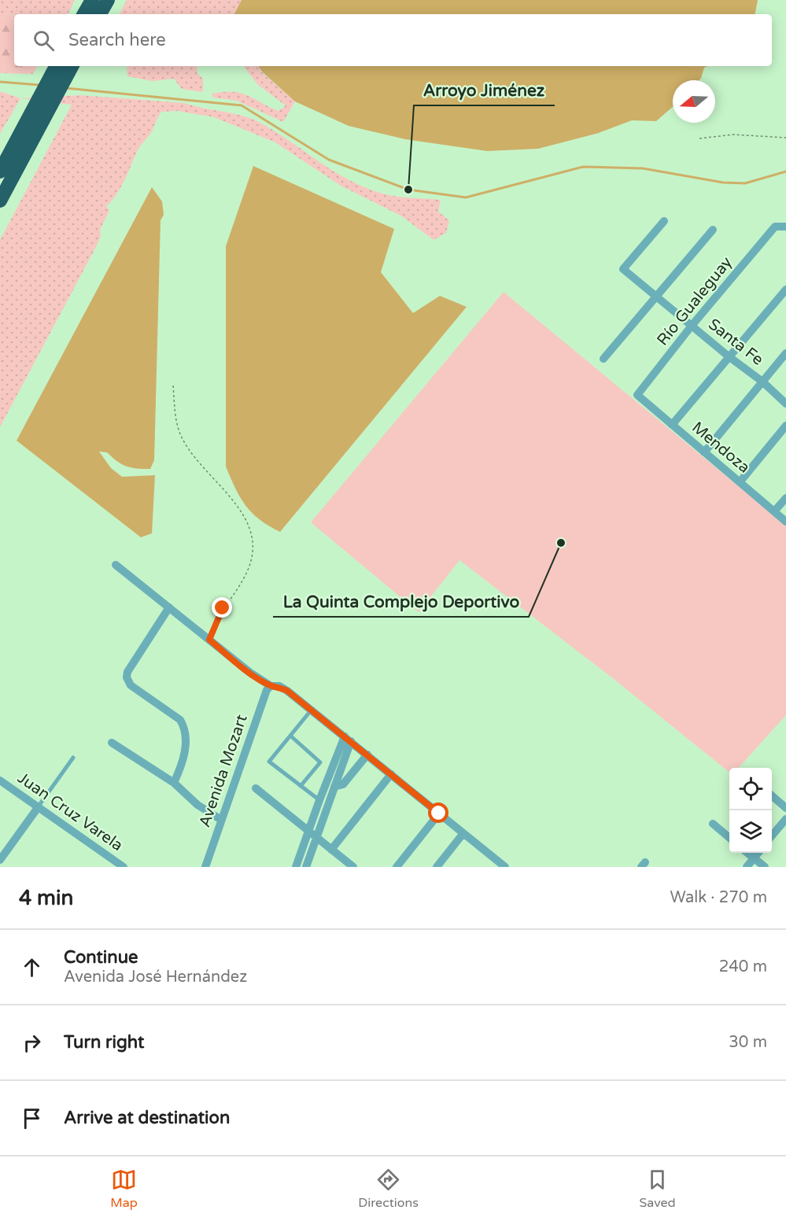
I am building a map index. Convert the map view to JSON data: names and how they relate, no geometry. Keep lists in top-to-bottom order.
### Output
{
  "streets": {
    "street": [
      "Río Gualeguay",
      "Santa Fe",
      "Mendoza",
      "Avenida Mozart",
      "Juan Cruz Varela"
    ]
  },
  "crossings": [
    ["Río Gualeguay", "Santa Fe"],
    ["Río Gualeguay", "Mendoza"]
  ],
  "places": ["Arroyo Jiménez", "La Quinta Complejo Deportivo"],
  "north": "left",
  "page": {
    "search": "Search here",
    "heading": ["4 min", "Walk · 270 m"],
    "list": [
      ["Continue", "Avenida José Hernández", "240 m"],
      ["Turn right", "30 m"],
      "Arrive at destination"
    ],
    "nav": ["Map", "Directions", "Saved"]
  }
}
